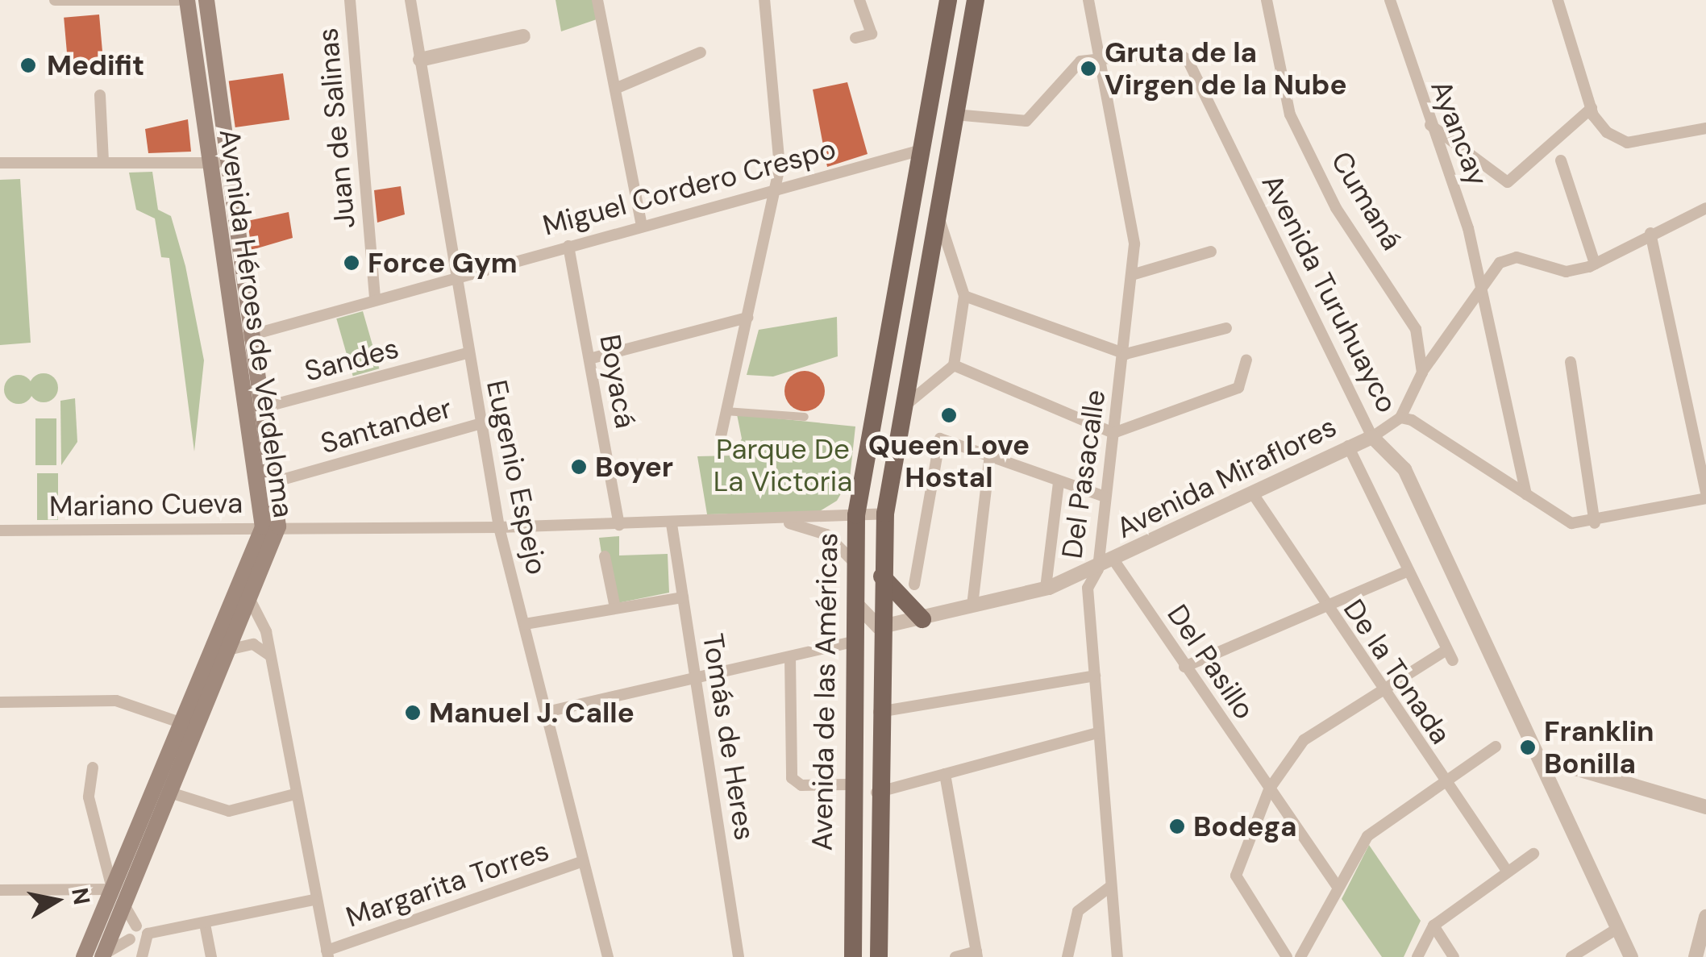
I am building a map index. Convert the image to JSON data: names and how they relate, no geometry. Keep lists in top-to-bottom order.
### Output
{
  "streets": {
    "main road": ["Avenida Héroes de Verdeloma", "Avenida de las Américas"],
    "street": [
      "Juan de Salinas",
      "Ayancay",
      "Miguel Cordero Crespo",
      "Cumaná",
      "Avenida Turuhuayco",
      "Sandes",
      "Boyacá",
      "Santander",
      "Del Pasacalle",
      "Eugenio Espejo",
      "Avenida Miraflores",
      "Mariano Cueva",
      "Del Pasillo",
      "De la Tonada",
      "Tomás de Heres",
      "Margarita Torres"
    ]
  },
  "crossings": [
    ["Juan de Salinas", "Miguel Cordero Crespo"],
    ["Miguel Cordero Crespo", "Avenida Héroes de Verdeloma"],
    ["Miguel Cordero Crespo", "Boyacá"],
    ["Miguel Cordero Crespo", "Eugenio Espejo"],
    ["Miguel Cordero Crespo", "Avenida de las Américas"],
    ["Avenida Turuhuayco", "Del Pasacalle"],
    ["Avenida Turuhuayco", "Avenida Miraflores"],
    ["Avenida Turuhuayco", "Avenida de las Américas"],
    ["Avenida Héroes de Verdeloma", "Sandes"],
    ["Avenida Héroes de Verdeloma", "Santander"],
    ["Avenida Héroes de Verdeloma", "Mariano Cueva"],
    ["Sandes", "Eugenio Espejo"],
    ["Boyacá", "Mariano Cueva"],
    ["Santander", "Eugenio Espejo"],
    ["Del Pasacalle", "Avenida Miraflores"],
    ["Eugenio Espejo", "Mariano Cueva"],
    ["Eugenio Espejo", "Margarita Torres"],
    ["Avenida Miraflores", "Del Pasillo"],
    ["Avenida Miraflores", "De la Tonada"],
    ["Avenida Miraflores", "Avenida de las Américas"],
    ["Mariano Cueva", "Avenida de las Américas"],
    ["Mariano Cueva", "Tomás de Heres"]
  ],
  "parks": ["Parque De La Victoria"],
  "places": [
    "Medifit",
    "Gruta de la Virgen de la Nube",
    "Force Gym",
    "Queen Love Hostal",
    "Boyer",
    "Manuel J. Calle",
    "Franklin Bonilla",
    "Bodega"
  ],
  "north": "right"
}
